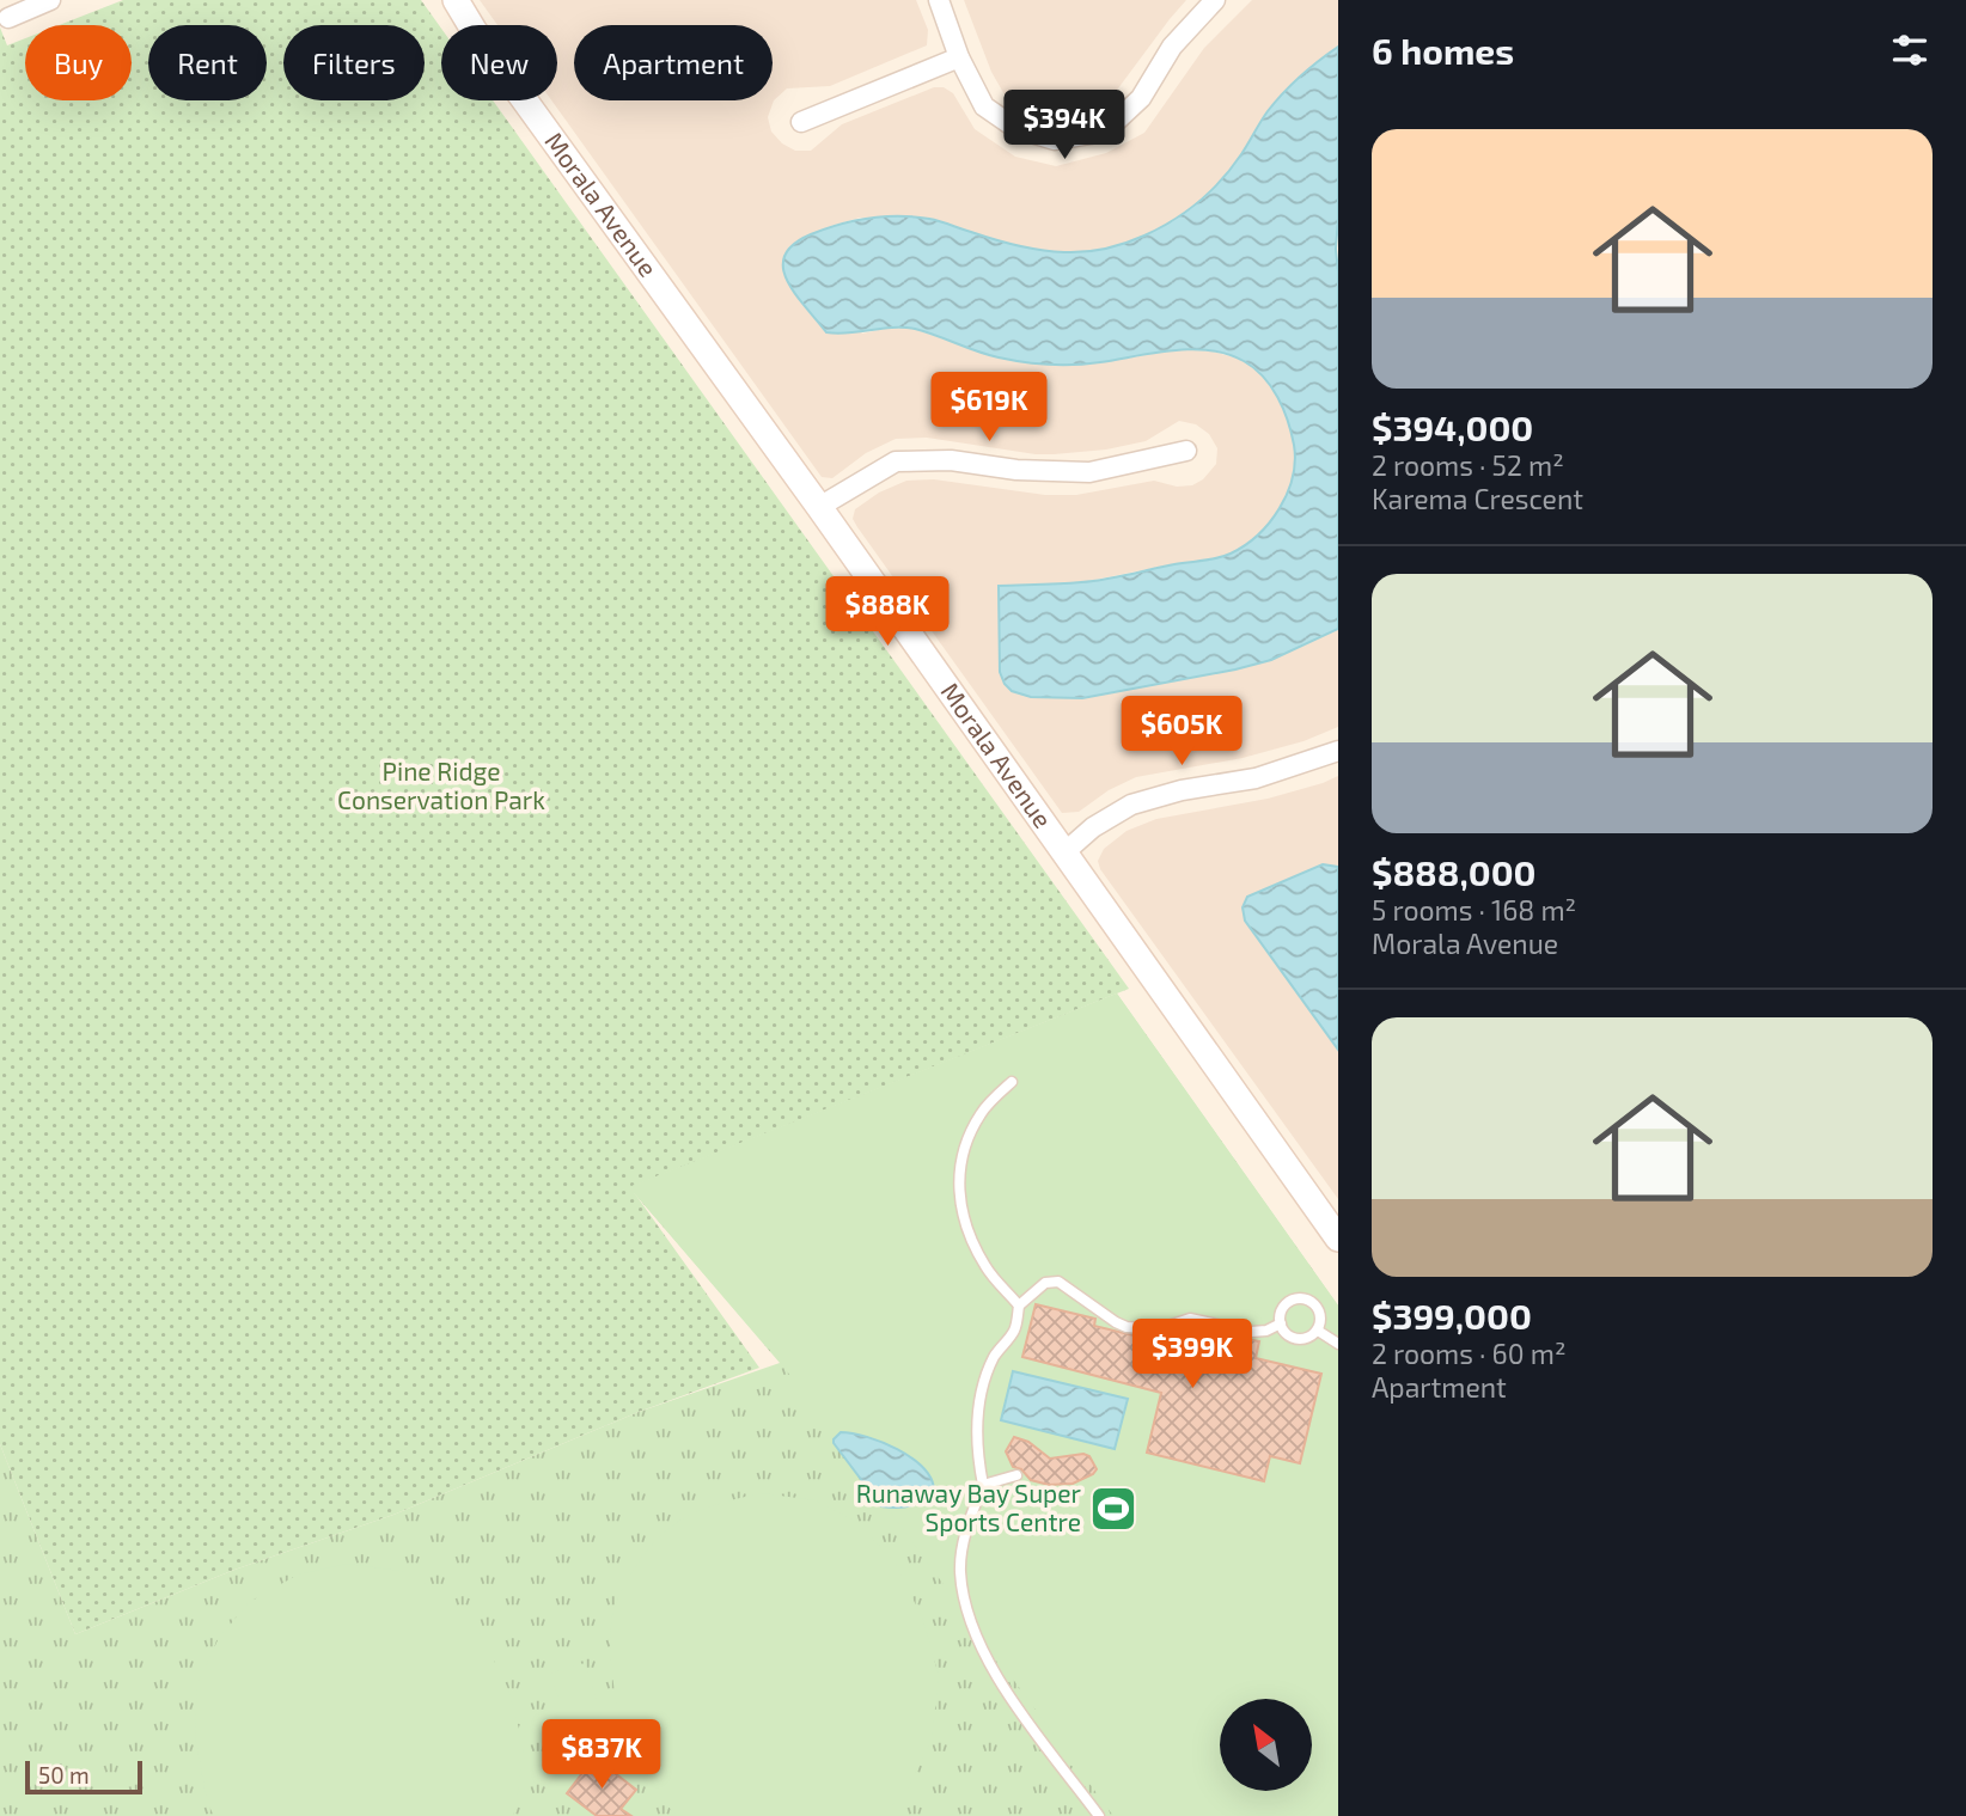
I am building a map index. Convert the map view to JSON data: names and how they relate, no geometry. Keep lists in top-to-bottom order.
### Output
{
  "streets": {
    "street": ["Morala Avenue"]
  },
  "parks": ["Pine Ridge Conservation Park"],
  "places": {
    "sports": ["Runaway Bay Super Sports Centre"]
  },
  "scale_bar": "50 m",
  "north": "top left",
  "page": {
    "heading": "6 homes",
    "chip": [
      "Buy",
      "Rent",
      "Filters",
      "New",
      "Apartment"
    ],
    "price": [
      "$394K",
      "$619K",
      "$888K",
      "$605K",
      "$399K",
      "$837K"
    ],
    "list": [
      {
        "name": "$394,000",
        "note": "2 rooms · 52 m² · Karema Crescent"
      },
      {
        "name": "$888,000",
        "note": "5 rooms · 168 m² · Morala Avenue"
      },
      {
        "name": "$399,000",
        "note": "2 rooms · 60 m² · Apartment"
      }
    ],
    "scale": "50 m"
  }
}
